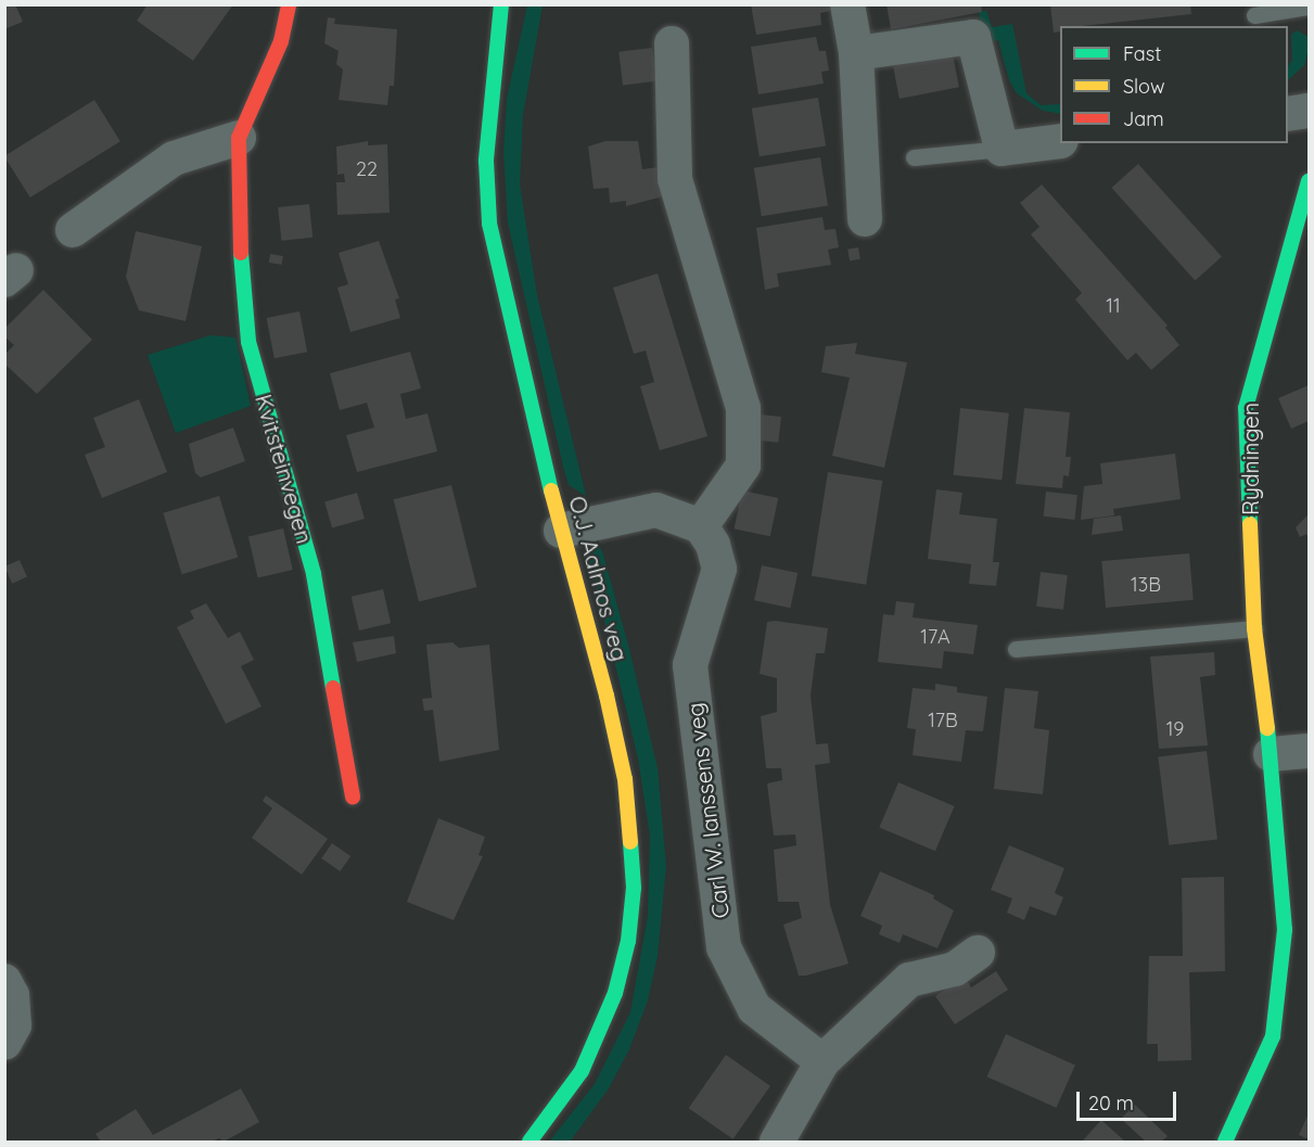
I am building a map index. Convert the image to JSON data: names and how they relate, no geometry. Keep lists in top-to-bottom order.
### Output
{
  "streets": {
    "street": [
      "Rydningen",
      "Kvitsteinvegen",
      "O.J. Aalmos veg",
      "Carl W. Ianssens veg"
    ]
  },
  "house_numbers": [
    "22",
    "11",
    "13B",
    "17A",
    "17B",
    "19"
  ],
  "legend": ["Fast", "Slow", "Jam"],
  "scale_bar": "20 m"
}
